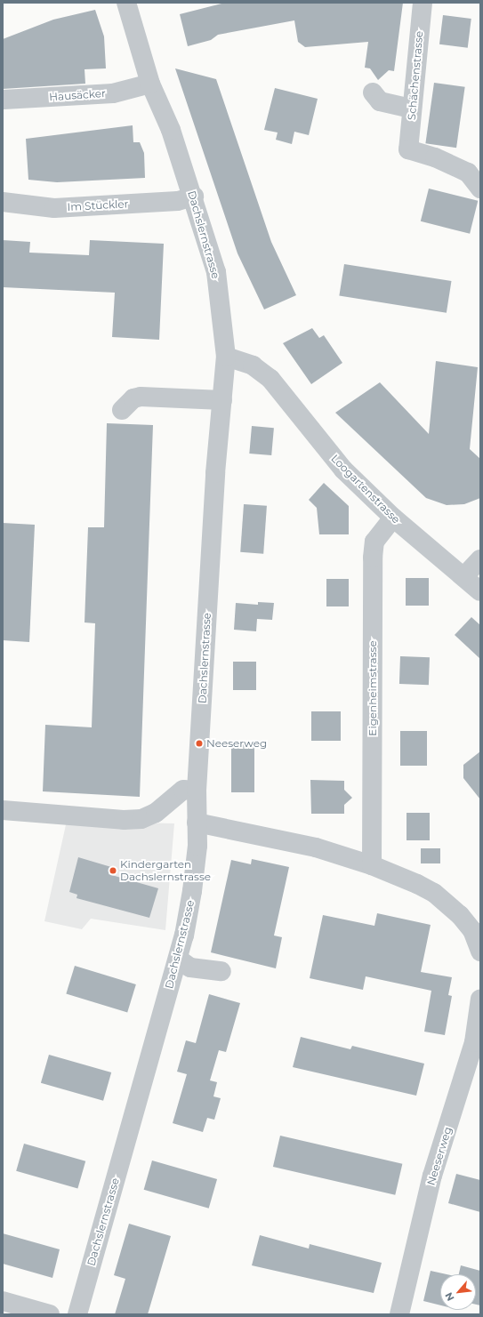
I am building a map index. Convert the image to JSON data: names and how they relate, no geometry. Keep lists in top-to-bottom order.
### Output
{
  "streets": {
    "street": [
      "Schächenstrasse",
      "Hausäcker",
      "Im Stückler",
      "Dachslernstrasse",
      "Loogartenstrasse",
      "Eigenheimstrasse",
      "Neeserweg"
    ]
  },
  "crossings": [
    ["Hausäcker", "Dachslernstrasse"],
    ["Im Stückler", "Dachslernstrasse"],
    ["Dachslernstrasse", "Loogartenstrasse"],
    ["Loogartenstrasse", "Eigenheimstrasse"]
  ],
  "places": ["Neeserweg", "Kindergarten Dachslernstrasse"],
  "north": "bottom left"
}
